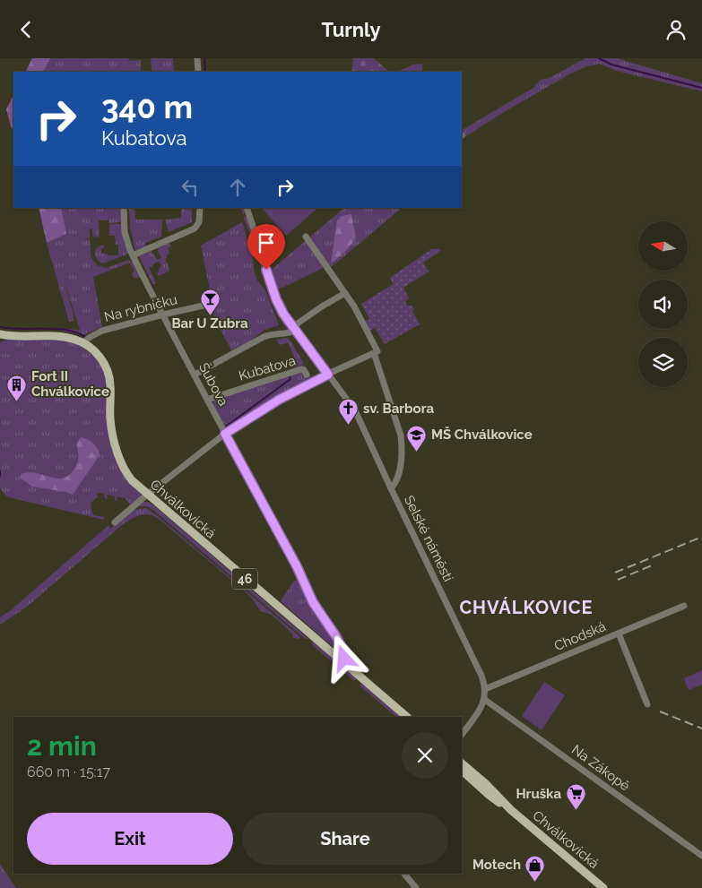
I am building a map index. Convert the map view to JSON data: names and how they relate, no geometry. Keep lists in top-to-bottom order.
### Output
{
  "streets": {
    "main road": ["Chválkovická", "46"],
    "street": [
      "Na rybníčku",
      "Kubatova",
      "Šubova",
      "Selské náměstí",
      "Chodská",
      "Na Zákopě"
    ]
  },
  "crossings": [
    ["Na rybníčku", "Šubova"],
    ["Na rybníčku", "Chválkovická"],
    ["Kubatova", "Šubova"],
    ["Kubatova", "Chválkovická"],
    ["Kubatova", "Selské náměstí"],
    ["Šubova", "Chválkovická"],
    ["Selské náměstí", "Chodská"],
    ["Selské náměstí", "Na Zákopě"]
  ],
  "districts": ["CHVÁLKOVICE"],
  "places": {
    "bar": ["Bar U Zubra"],
    "building": ["Fort II Chválkovice"],
    "church": ["sv. Barbora"],
    "school or university": ["MŠ Chválkovice"],
    "supermarket": ["Hruška"],
    "shop": ["Motech"]
  },
  "north": "left",
  "page": {
    "header": "Turnly",
    "turn": ["340 m", "Kubatova"],
    "heading": ["2 min", "660 m · 15:17"],
    "buttons": ["Exit", "Share"]
  }
}
